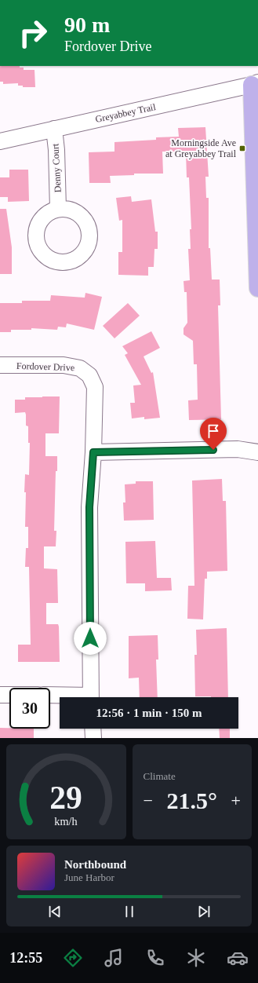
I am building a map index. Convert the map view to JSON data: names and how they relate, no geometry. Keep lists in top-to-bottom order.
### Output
{
  "streets": {
    "street": ["Greyabbey Trail", "Denny Court", "Fordover Drive"]
  },
  "crossings": [
    ["Greyabbey Trail", "Denny Court"]
  ],
  "places": {
    "transit": ["Morningside Ave at Greyabbey Trail"]
  },
  "page": {
    "turn": ["90 m", "Fordover Drive"],
    "limit": "30",
    "trip": "12:56 · 1 min · 150 m",
    "tile": "Climate",
    "heat": ["−", "21.5°", "+"],
    "song": ["Northbound", "June Harbor"],
    "tabs": "12:55",
    "gauge": ["29", "km/h"]
  }
}
